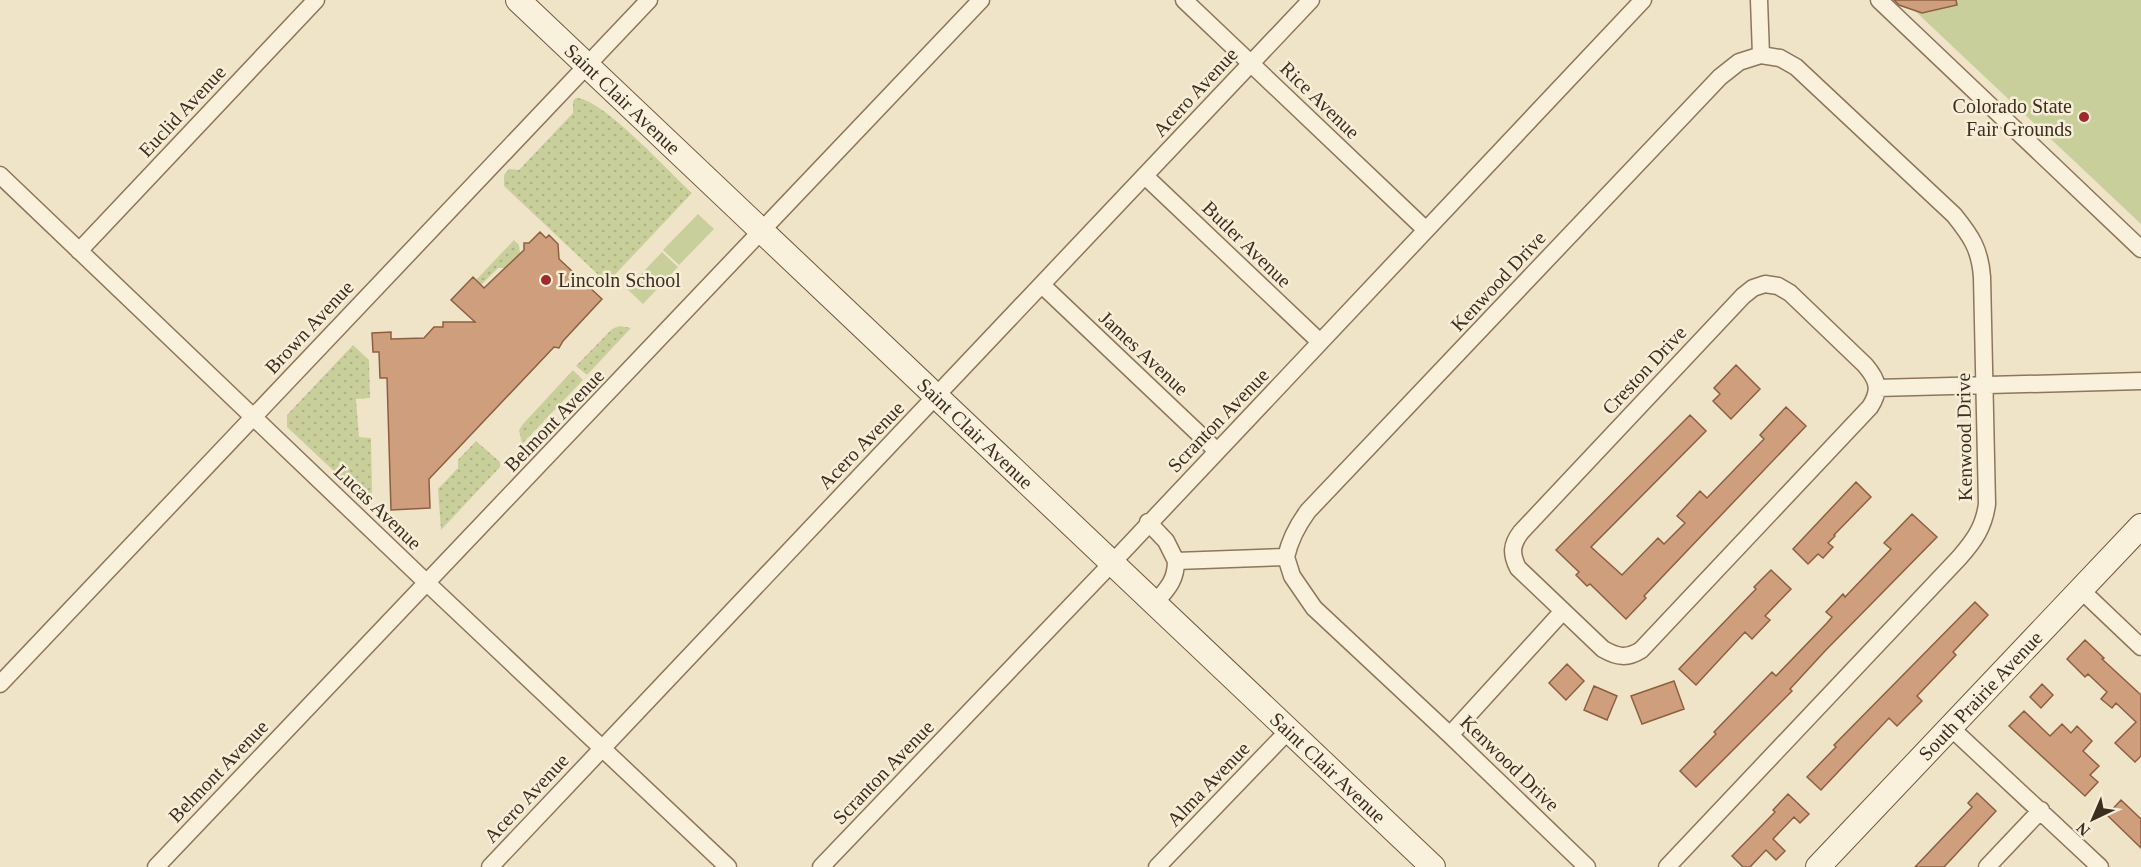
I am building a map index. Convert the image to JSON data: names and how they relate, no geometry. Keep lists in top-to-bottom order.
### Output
{
  "streets": {
    "street": [
      "Acero Avenue",
      "Saint Clair Avenue",
      "Rice Avenue",
      "Euclid Avenue",
      "Butler Avenue",
      "Kenwood Drive",
      "Brown Avenue",
      "James Avenue",
      "Creston Drive",
      "Belmont Avenue",
      "Scranton Avenue",
      "Lucas Avenue",
      "South Prairie Avenue",
      "Alma Avenue"
    ]
  },
  "crossings": [
    ["Acero Avenue", "Saint Clair Avenue"],
    ["Acero Avenue", "Rice Avenue"],
    ["Acero Avenue", "Butler Avenue"],
    ["Acero Avenue", "James Avenue"],
    ["Acero Avenue", "Lucas Avenue"],
    ["Saint Clair Avenue", "Brown Avenue"],
    ["Saint Clair Avenue", "Belmont Avenue"],
    ["Saint Clair Avenue", "Scranton Avenue"],
    ["Saint Clair Avenue", "Alma Avenue"],
    ["Rice Avenue", "Scranton Avenue"],
    ["Euclid Avenue", "Lucas Avenue"],
    ["Butler Avenue", "Scranton Avenue"],
    ["Brown Avenue", "Lucas Avenue"],
    ["James Avenue", "Scranton Avenue"],
    ["Belmont Avenue", "Lucas Avenue"]
  ],
  "places": ["Colorado State Fair Grounds", "Lincoln School"],
  "north": "bottom left"
}
